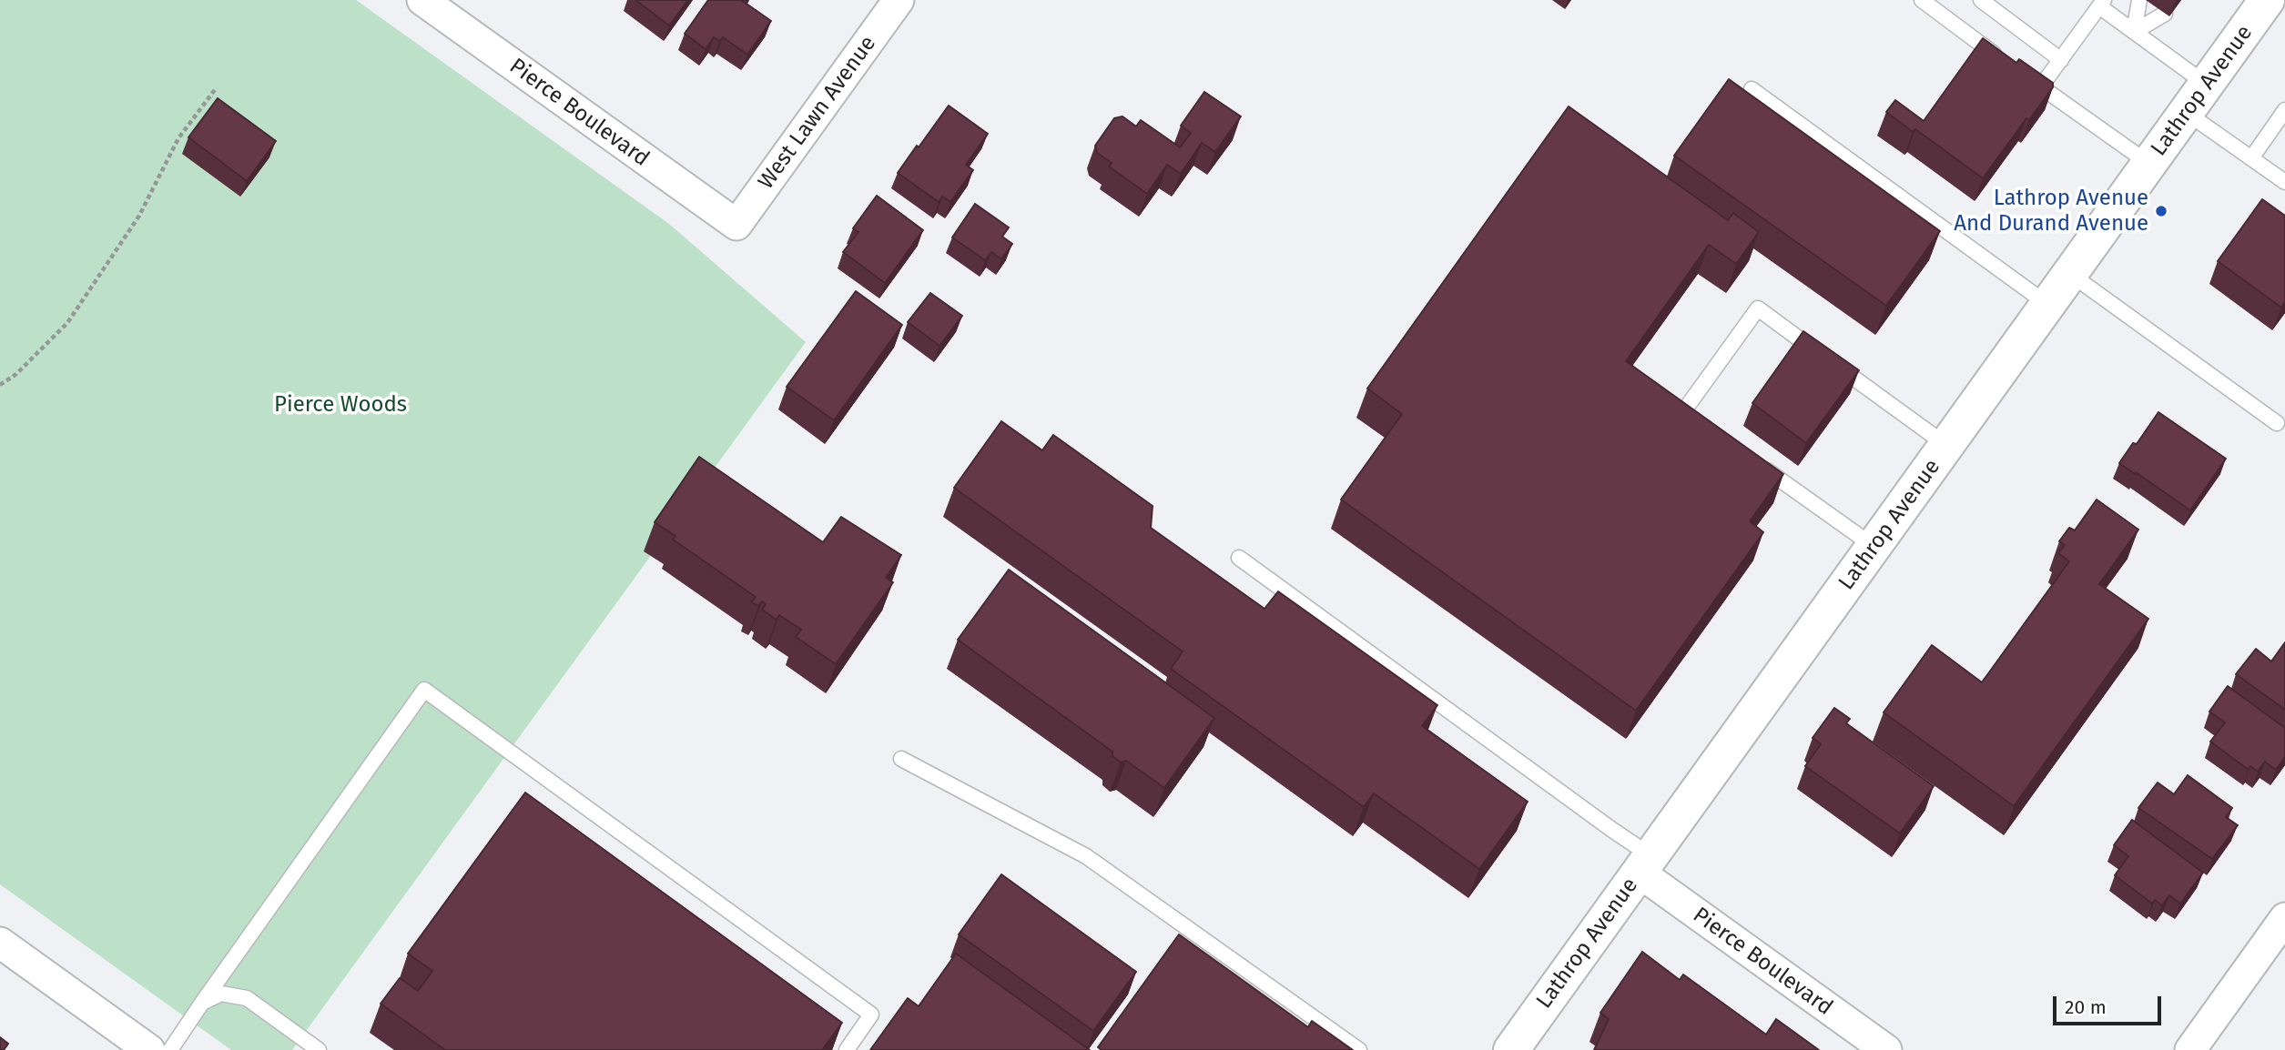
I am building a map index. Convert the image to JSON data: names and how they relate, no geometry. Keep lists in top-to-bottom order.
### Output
{
  "streets": {
    "street": ["Lathrop Avenue", "Pierce Boulevard", "West Lawn Avenue"]
  },
  "crossings": [
    ["Lathrop Avenue", "Pierce Boulevard"],
    ["Pierce Boulevard", "West Lawn Avenue"]
  ],
  "parks": ["Pierce Woods"],
  "places": ["Lathrop Avenue And Durand Avenue"],
  "scale_bar": "20 m"
}
